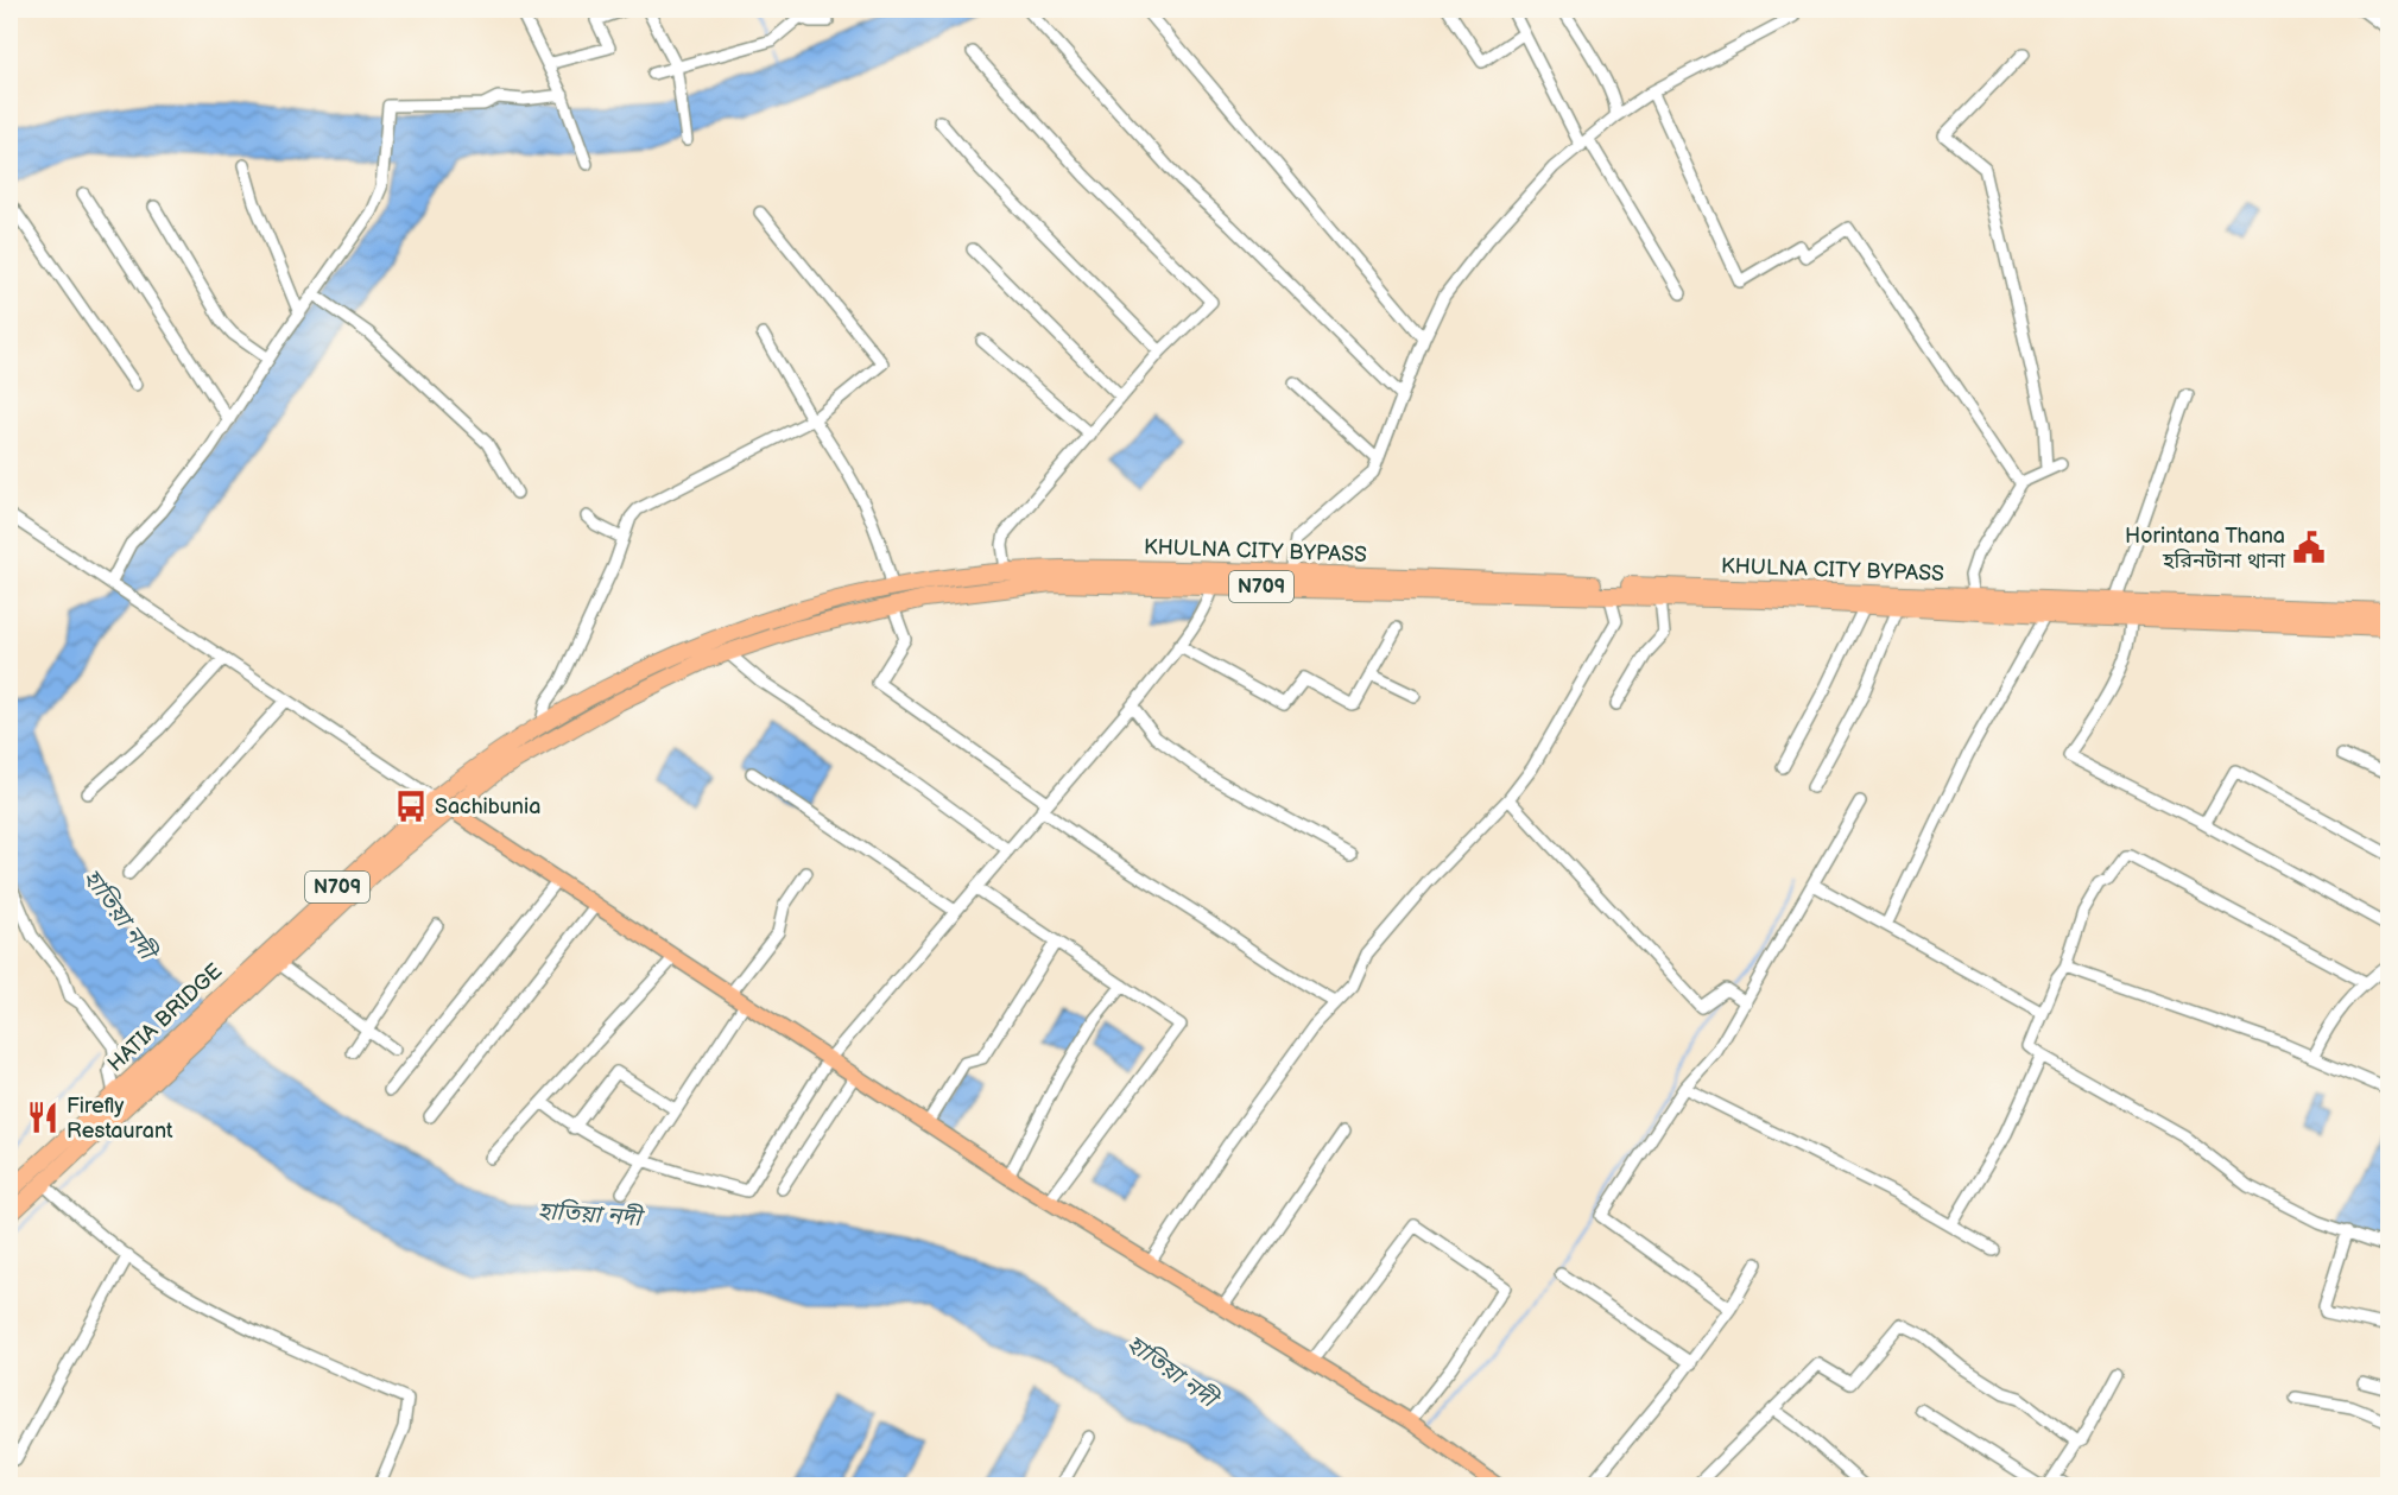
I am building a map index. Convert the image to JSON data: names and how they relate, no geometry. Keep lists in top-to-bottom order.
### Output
{
  "streets": {
    "highway": ["KHULNA CITY BYPASS", "N709", "HATIA BRIDGE"]
  },
  "crossings": [
    ["KHULNA CITY BYPASS", "HATIA BRIDGE"],
    ["N709", "HATIA BRIDGE"]
  ],
  "water": ["হাতিয়া নদী"],
  "places": {
    "public building": ["Horintana Thana হরিনটানা থানা"],
    "bus stop": ["Sachibunia"],
    "restaurant": ["Firefly Restaurant"]
  }
}
